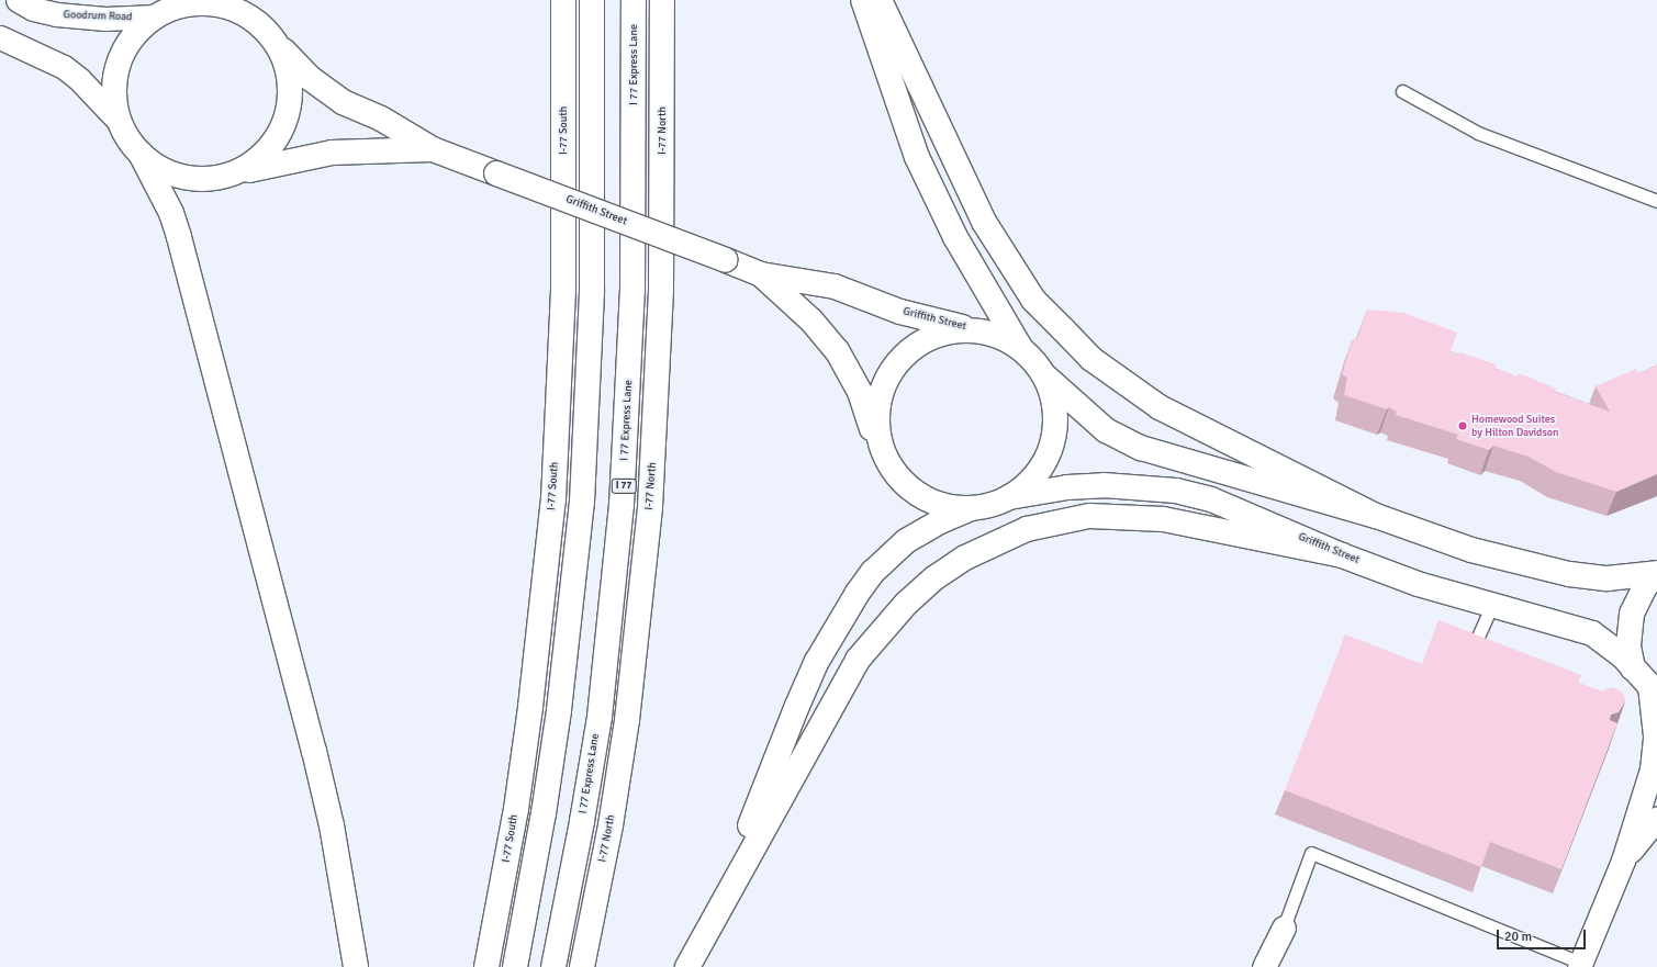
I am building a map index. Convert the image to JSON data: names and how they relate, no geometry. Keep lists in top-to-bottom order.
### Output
{
  "streets": {
    "main road": [
      "I 77 Express Lane",
      "I-77 South",
      "I-77 North",
      "Griffith Street",
      "I 77"
    ],
    "street": ["Goodrum Road"]
  },
  "places": ["Homewood Suites by Hilton Davidson"],
  "scale_bar": "20 m"
}
